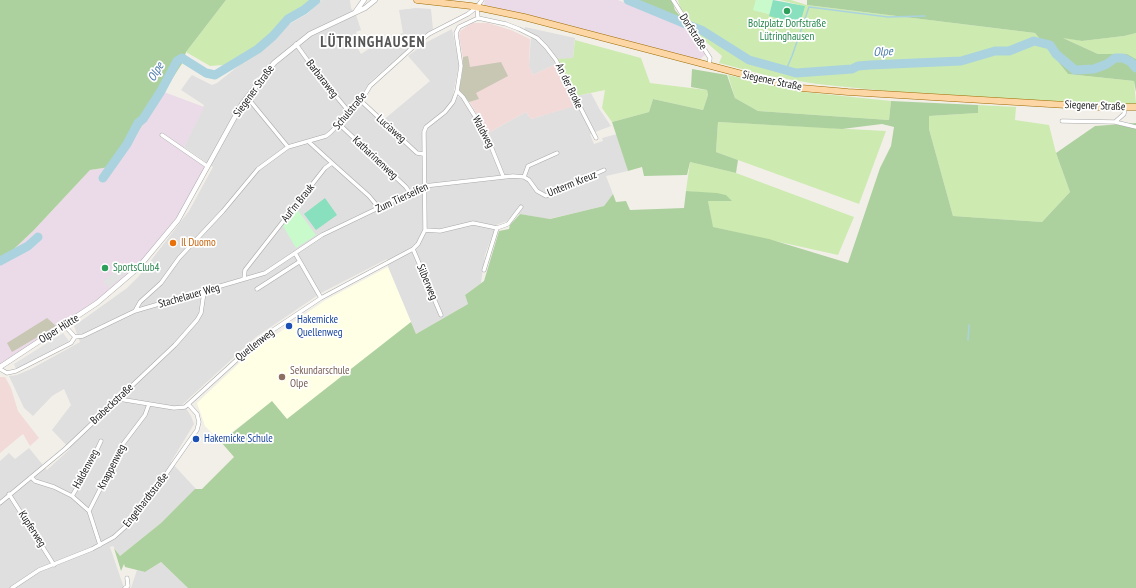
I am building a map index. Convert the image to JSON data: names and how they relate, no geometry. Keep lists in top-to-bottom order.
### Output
{
  "streets": {
    "main road": ["Siegener Straße"],
    "street": [
      "Dorfstraße",
      "Barbaraweg",
      "An der Broke",
      "Schulstraße",
      "Luciaweg",
      "Waldweg",
      "Katharinenweg",
      "Unterm Kreuz",
      "Zum Tierseifen",
      "Auf'm Brauk",
      "Silberweg",
      "Stachelauer Weg",
      "Olper Hütte",
      "Quellenweg",
      "Brabeckstraße",
      "Knappenweg",
      "Haldenweg",
      "Engelhardtstraße",
      "Kupferweg"
    ]
  },
  "crossings": [
    ["Dorfstraße", "Siegener Straße"],
    ["Barbaraweg", "Siegener Straße"],
    ["Barbaraweg", "Schulstraße"],
    ["Siegener Straße", "Schulstraße"],
    ["Siegener Straße", "Olper Hütte"],
    ["Schulstraße", "Luciaweg"],
    ["Schulstraße", "Katharinenweg"],
    ["Schulstraße", "Stachelauer Weg"],
    ["Waldweg", "Zum Tierseifen"],
    ["Katharinenweg", "Zum Tierseifen"],
    ["Unterm Kreuz", "Zum Tierseifen"],
    ["Zum Tierseifen", "Stachelauer Weg"],
    ["Auf'm Brauk", "Stachelauer Weg"],
    ["Silberweg", "Quellenweg"],
    ["Stachelauer Weg", "Brabeckstraße"],
    ["Quellenweg", "Engelhardtstraße"],
    ["Brabeckstraße", "Haldenweg"],
    ["Brabeckstraße", "Kupferweg"],
    ["Knappenweg", "Haldenweg"],
    ["Engelhardtstraße", "Kupferweg"]
  ],
  "districts": ["LÜTRINGHAUSEN"],
  "water": ["Olpe"],
  "places": [
    "Bolzplatz Dorfstraße Lütringhausen",
    "Il Duomo",
    "SportsClub4",
    "Hakemicke Quellenweg",
    "Sekundarschule Olpe",
    "Hakemicke Schule"
  ]
}
